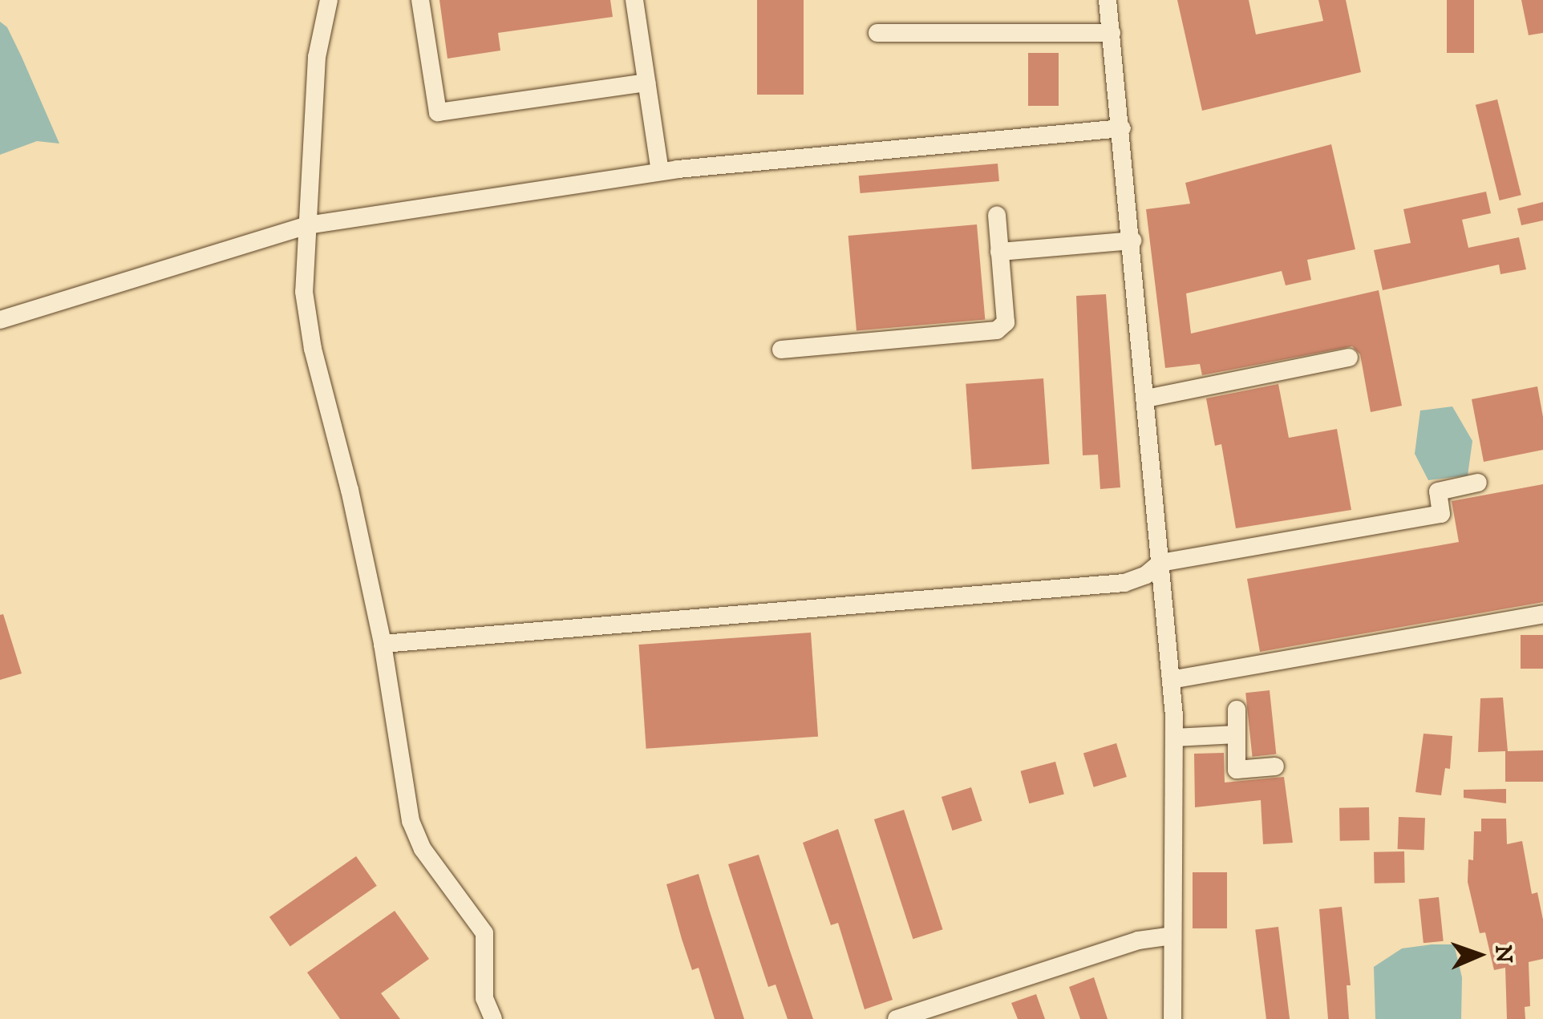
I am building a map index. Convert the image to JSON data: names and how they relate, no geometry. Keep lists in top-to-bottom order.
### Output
{
  "north": "right"
}
